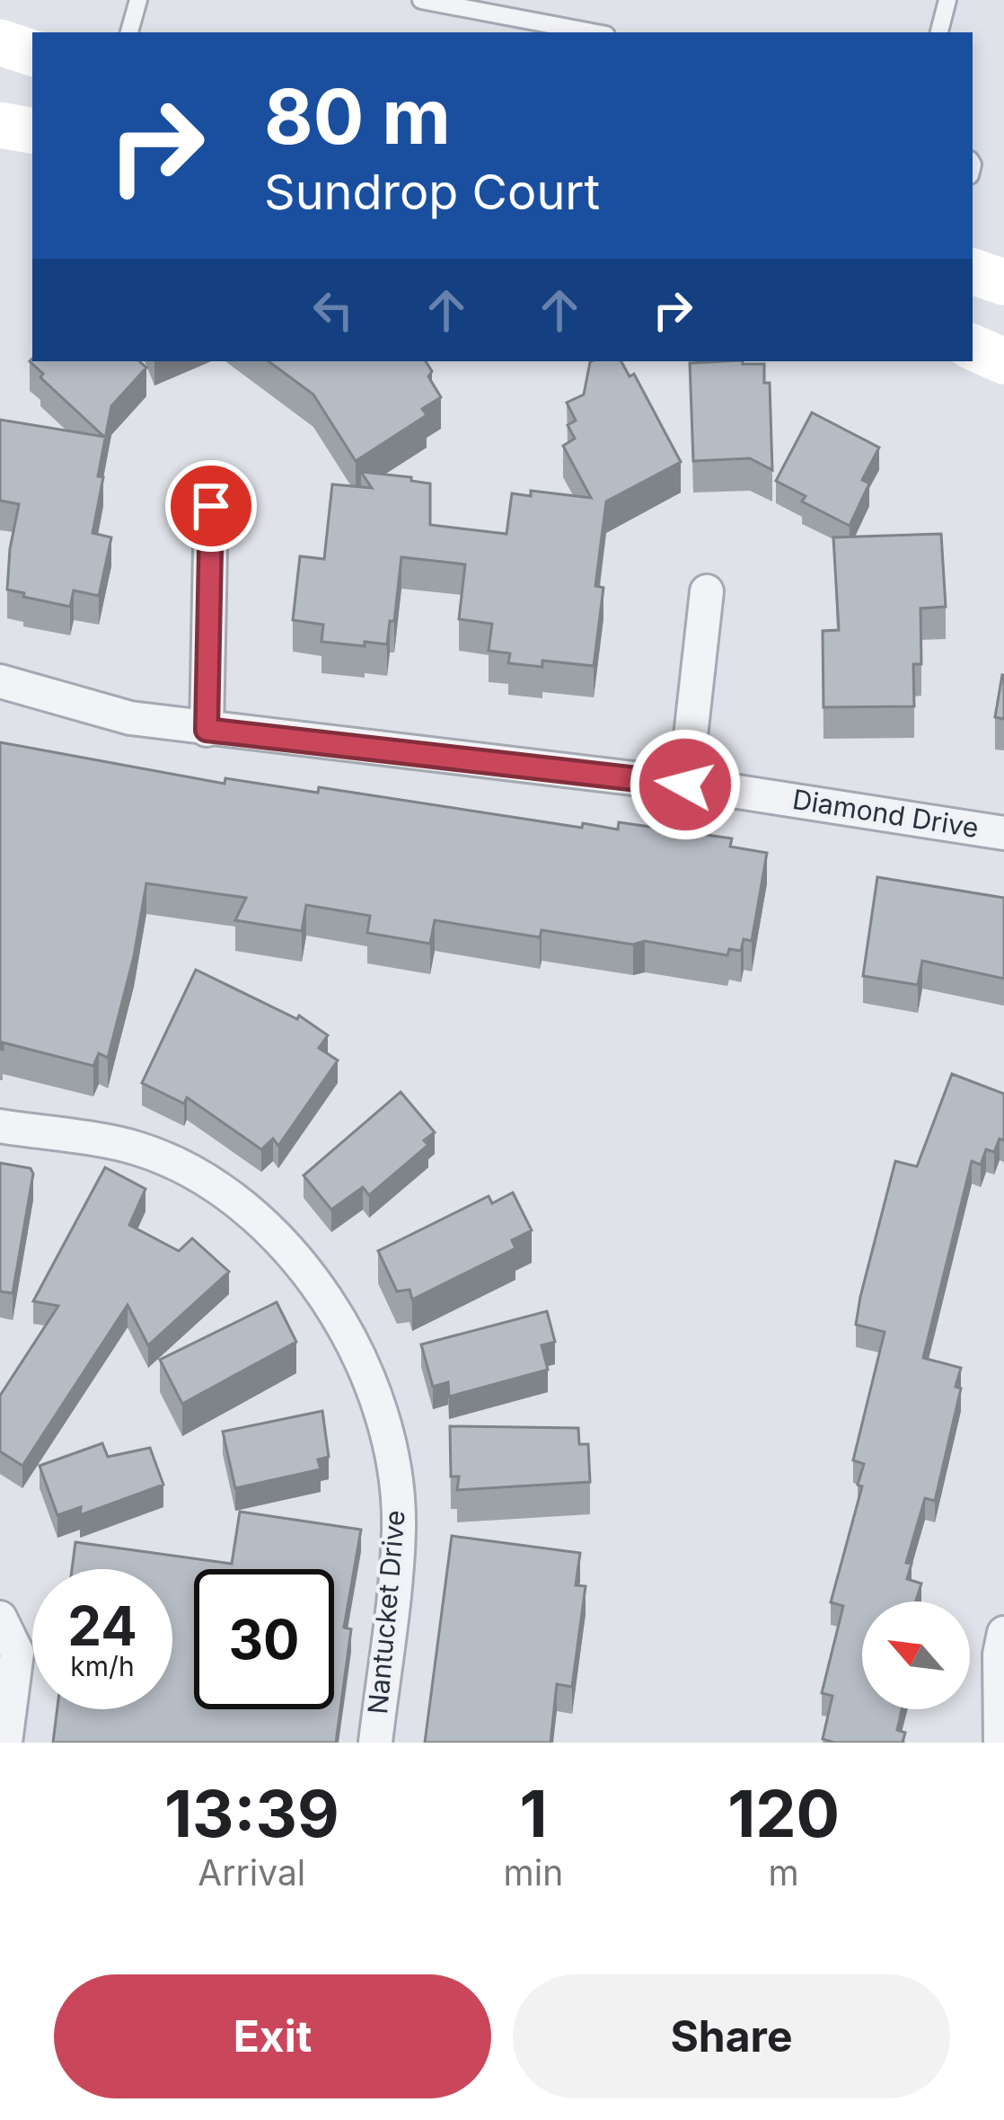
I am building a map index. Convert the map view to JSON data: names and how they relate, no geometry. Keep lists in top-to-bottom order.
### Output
{
  "streets": {
    "street": ["Diamond Drive", "Nantucket Drive"]
  },
  "north": "top left",
  "page": {
    "turn": ["80 m", "Sundrop Court"],
    "speed": "24 km/h",
    "limit": "30",
    "eta": [
      "13:39",
      "Arrival",
      "1",
      "min",
      "120",
      "m"
    ],
    "buttons": ["Exit", "Share"]
  }
}
